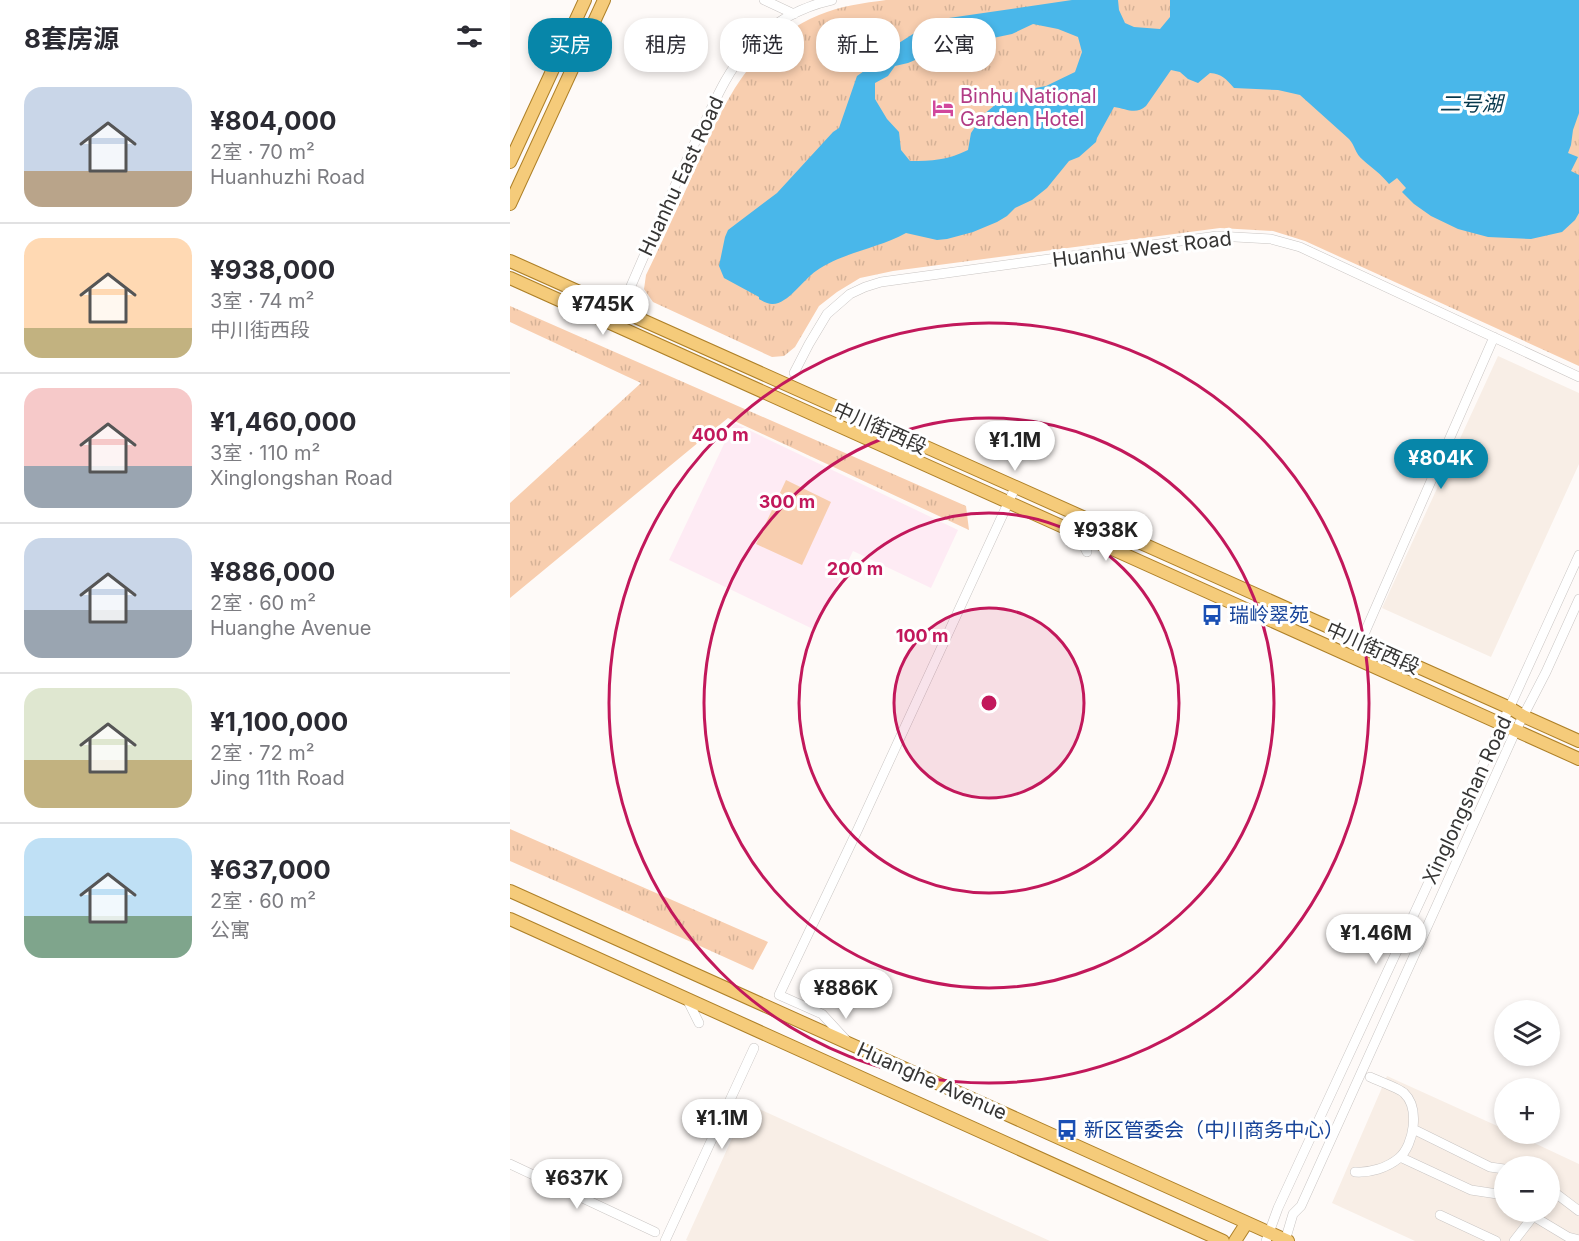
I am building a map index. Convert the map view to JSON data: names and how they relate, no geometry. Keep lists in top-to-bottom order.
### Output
{
  "streets": {
    "main road": ["中川街西段", "Huanghe Avenue"],
    "street": ["Huanhu East Road", "Huanhu West Road", "Xinglongshan Road"]
  },
  "crossings": [
    ["中川街西段", "Xinglongshan Road"],
    ["Xinglongshan Road", "Huanghe Avenue"]
  ],
  "water": ["二号湖"],
  "places": {
    "hotel": ["Binhu National Garden Hotel"],
    "bus stop": ["瑞岭翠苑", "新区管委会（中川商务中心）"]
  },
  "page": {
    "heading": "8套房源",
    "chip": [
      "买房",
      "租房",
      "筛选",
      "新上",
      "公寓"
    ],
    "list": [
      {
        "name": "¥804,000",
        "note": "2室 · 70 m² · Huanhuzhi Road"
      },
      {
        "name": "¥938,000",
        "note": "3室 · 74 m² · 中川街西段"
      },
      {
        "name": "¥1,460,000",
        "note": "3室 · 110 m² · Xinglongshan Road"
      },
      {
        "name": "¥886,000",
        "note": "2室 · 60 m² · Huanghe Avenue"
      },
      {
        "name": "¥1,100,000",
        "note": "2室 · 72 m² · Jing 11th Road"
      },
      {
        "name": "¥637,000",
        "note": "2室 · 60 m² · 公寓"
      }
    ],
    "price": [
      "¥745K",
      "¥1.1M",
      "¥804K",
      "¥938K",
      "¥1.46M",
      "¥886K",
      "¥1.1M",
      "¥637K"
    ],
    "map_buttons": ["+", "−"]
  },
  "rings": [
    "400 m",
    "300 m",
    "200 m",
    "100 m"
  ]
}
